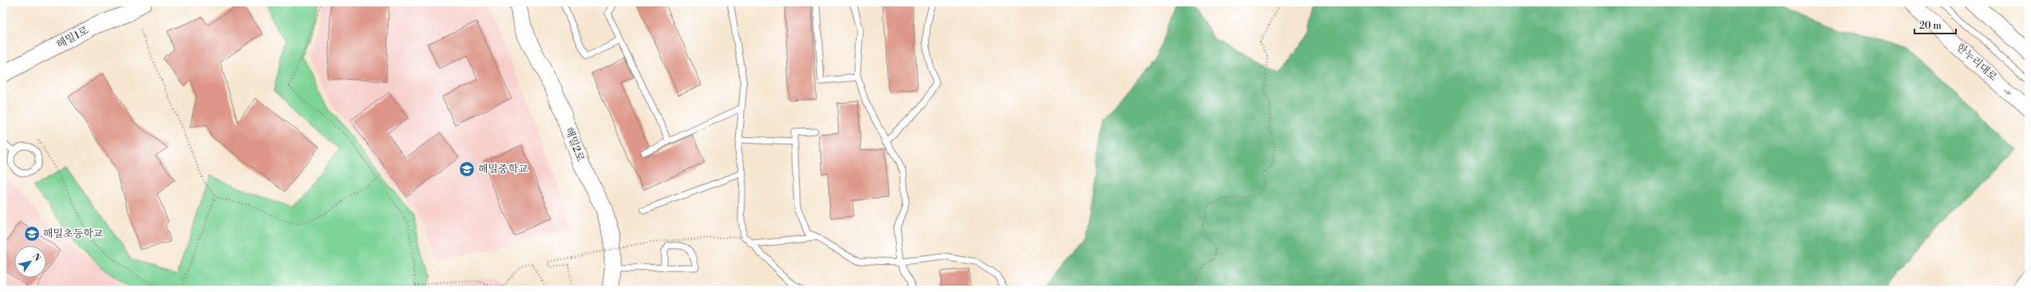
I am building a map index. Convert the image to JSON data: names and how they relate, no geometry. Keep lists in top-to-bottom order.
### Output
{
  "streets": {
    "street": ["해밀1로", "한누리대로", "해밀2로"]
  },
  "places": {
    "school or university": ["해밀중학교", "해밀초등학교"]
  },
  "scale_bar": "20 m",
  "north": "top right"
}
